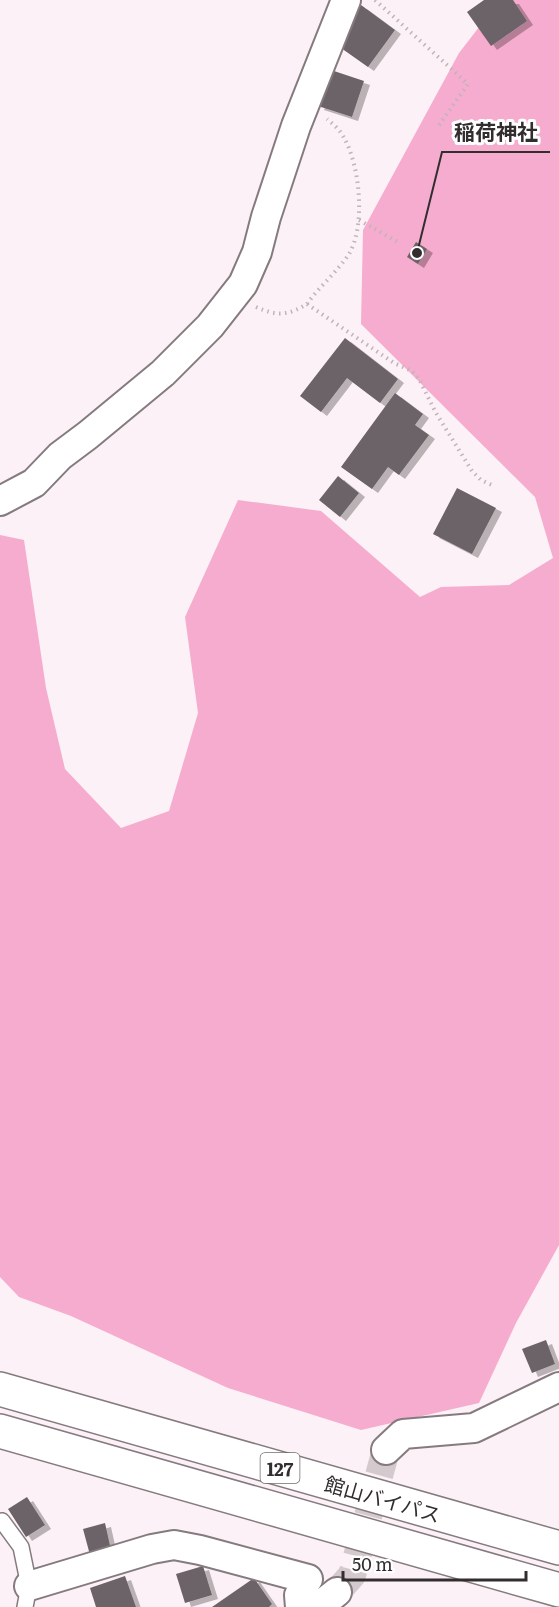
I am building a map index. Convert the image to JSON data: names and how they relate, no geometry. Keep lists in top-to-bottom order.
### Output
{
  "streets": {
    "highway": ["127", "館山バイパス"]
  },
  "places": ["稲荷神社"],
  "scale_bar": "50 m"
}
